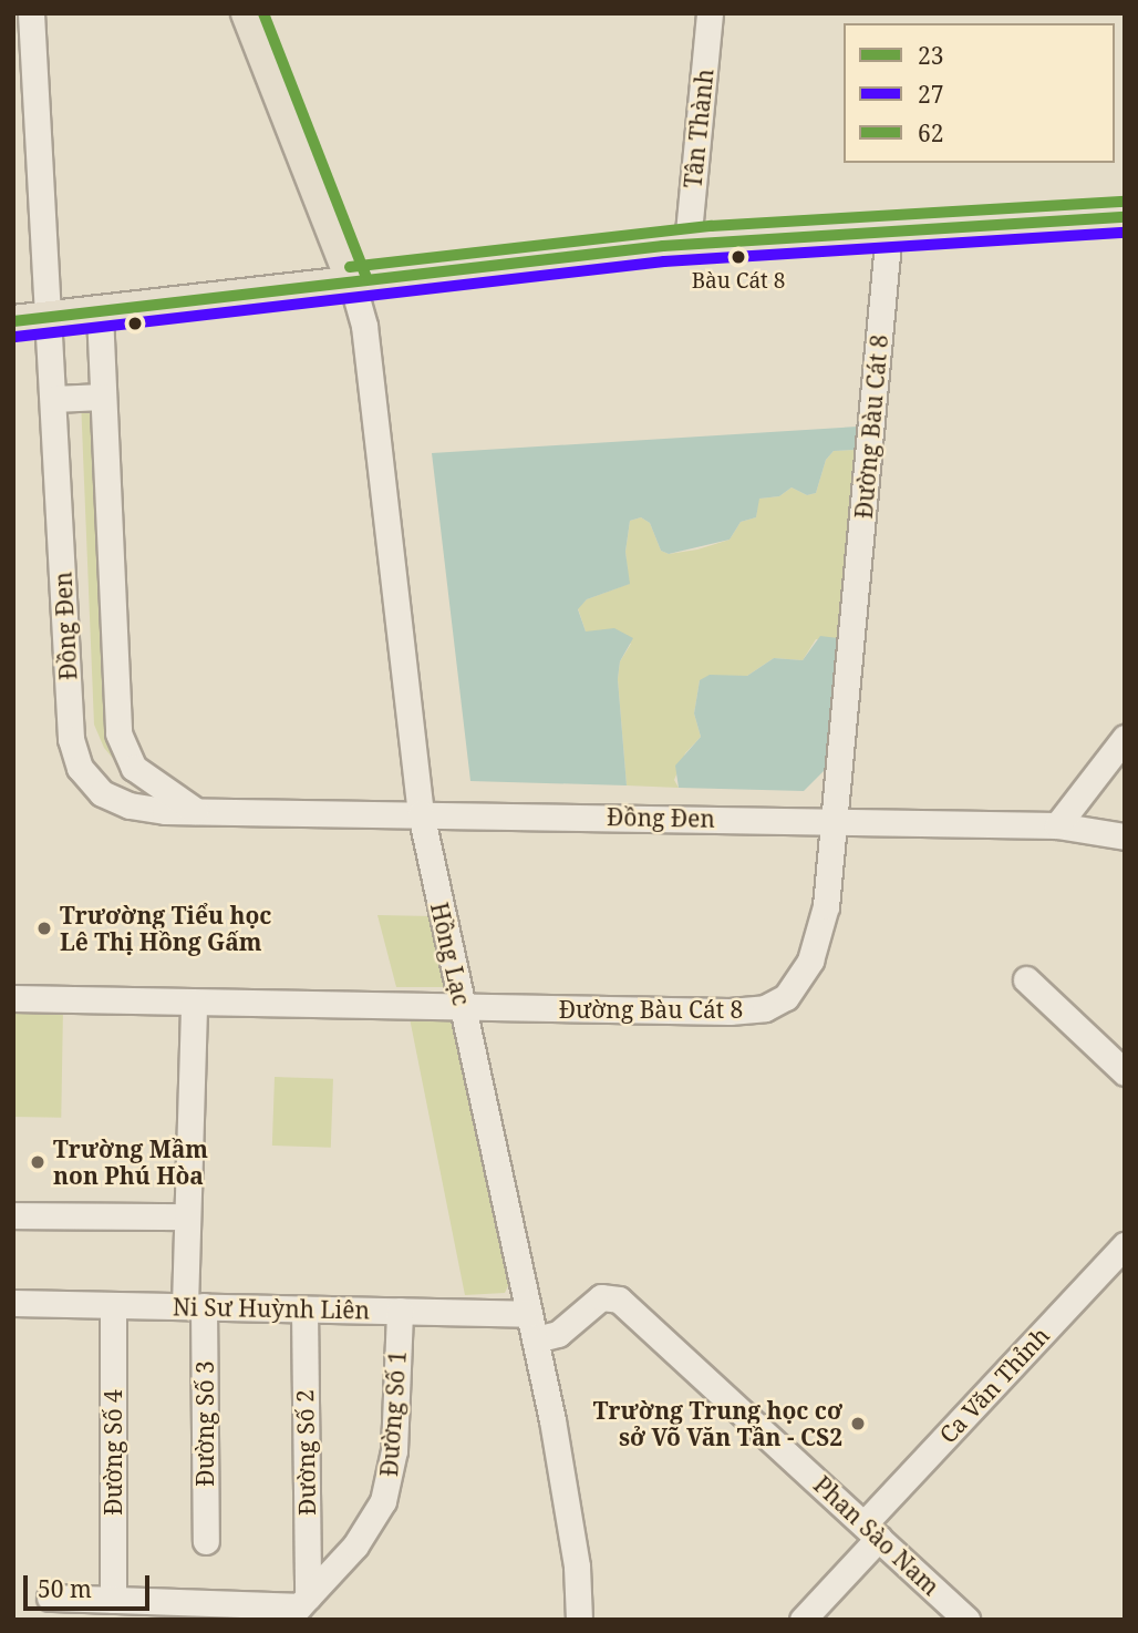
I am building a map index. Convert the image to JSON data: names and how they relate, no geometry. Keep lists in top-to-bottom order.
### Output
{
  "streets": {
    "street": [
      "Tân Thành",
      "Đường Bàu Cát 8",
      "Đồng Đen",
      "Hồng Lạc",
      "Ni Sư Huỳnh Liên",
      "Ca Văn Thỉnh",
      "Đường Số 1",
      "Đường Số 3",
      "Đường Số 4",
      "Đường Số 2",
      "Phan Sào Nam"
    ]
  },
  "crossings": [
    ["Đường Bàu Cát 8", "Đồng Đen"],
    ["Đường Bàu Cát 8", "Hồng Lạc"],
    ["Đường Bàu Cát 8", "Đường Số 3"],
    ["Đồng Đen", "Hồng Lạc"],
    ["Hồng Lạc", "Ni Sư Huỳnh Liên"],
    ["Hồng Lạc", "Phan Sào Nam"],
    ["Ni Sư Huỳnh Liên", "Đường Số 1"],
    ["Ni Sư Huỳnh Liên", "Đường Số 3"],
    ["Ni Sư Huỳnh Liên", "Đường Số 4"],
    ["Ni Sư Huỳnh Liên", "Đường Số 2"],
    ["Ca Văn Thỉnh", "Phan Sào Nam"],
    ["Đường Số 1", "Đường Số 2"]
  ],
  "places": [
    "Bàu Cát 8",
    "Trươờng Tiểu học Lê Thị Hồng Gấm",
    "Trường Mầm non Phú Hòa",
    "Trường Trung học cơ sở Võ Văn Tần - CS2"
  ],
  "lines": ["transit line 62", "transit line 23", "transit line 27"],
  "legend": ["23", "27", "62"],
  "scale_bar": "50 m"
}
